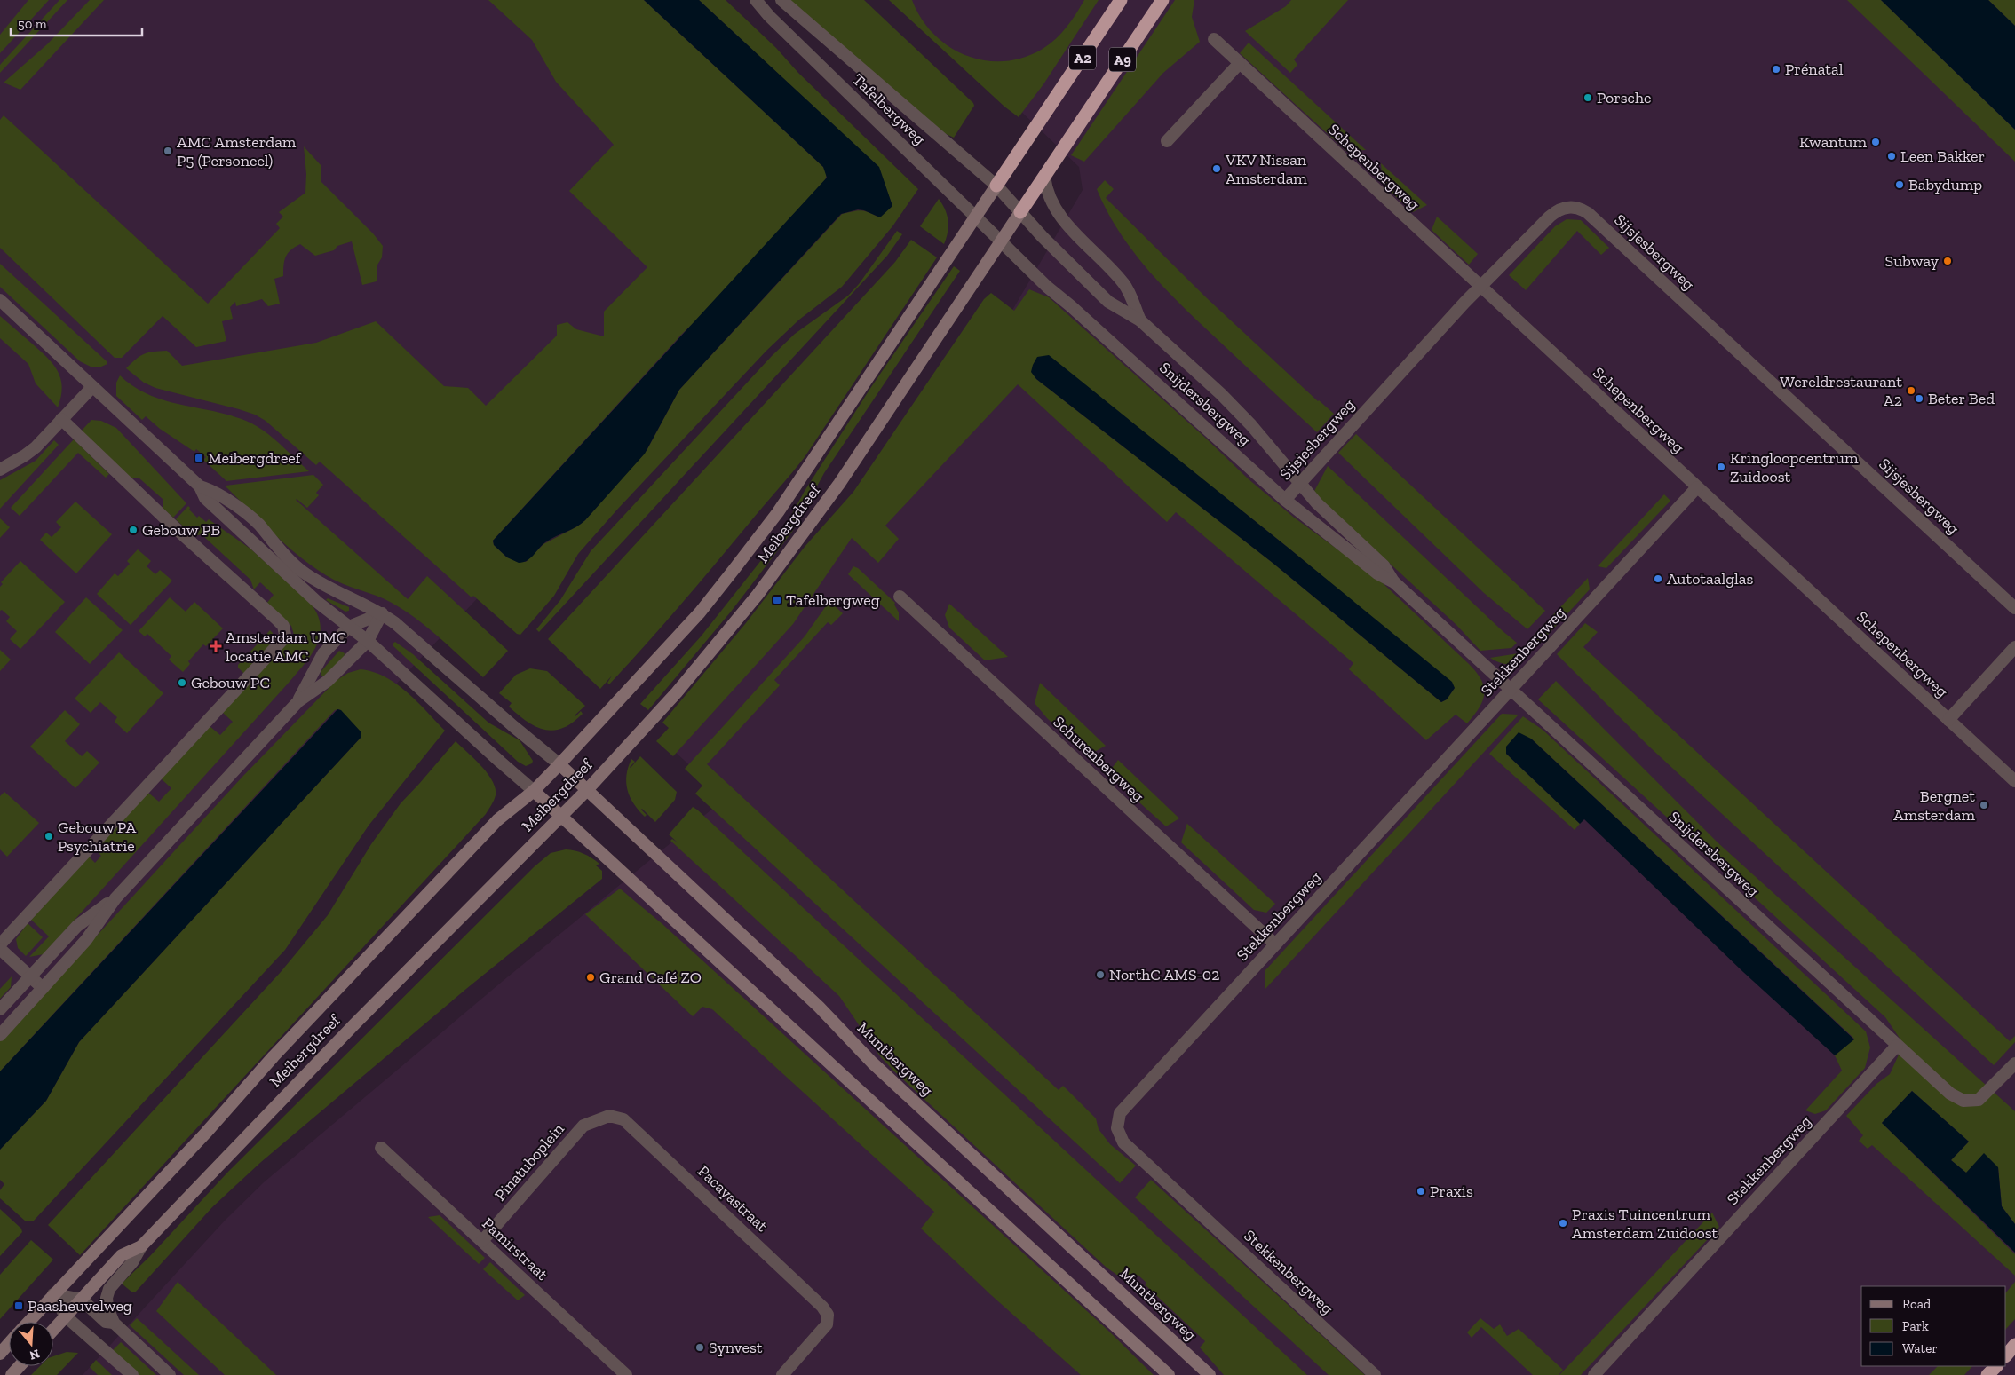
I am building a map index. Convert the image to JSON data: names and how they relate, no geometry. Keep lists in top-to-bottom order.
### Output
{
  "streets": {
    "highway": ["A2", "A9"],
    "main road": ["Meibergdreef", "Muntbergweg"],
    "street": [
      "Tafelbergweg",
      "Schepenbergweg",
      "Sijsjesbergweg",
      "Snijdersbergweg",
      "Stekkenbergweg",
      "Schurenbergweg",
      "Pinatuboplein",
      "Pacayastraat",
      "Pamirstraat"
    ]
  },
  "crossings": [
    ["A2", "Tafelbergweg"],
    ["A2", "Meibergdreef"],
    ["A9", "Tafelbergweg"],
    ["A9", "Snijdersbergweg"],
    ["A9", "Meibergdreef"],
    ["Tafelbergweg", "Snijdersbergweg"],
    ["Tafelbergweg", "Meibergdreef"],
    ["Schepenbergweg", "Sijsjesbergweg"],
    ["Schepenbergweg", "Stekkenbergweg"],
    ["Sijsjesbergweg", "Snijdersbergweg"],
    ["Snijdersbergweg", "Meibergdreef"],
    ["Snijdersbergweg", "Stekkenbergweg"],
    ["Meibergdreef", "Muntbergweg"],
    ["Stekkenbergweg", "Schurenbergweg"],
    ["Pinatuboplein", "Pacayastraat"],
    ["Pinatuboplein", "Pamirstraat"]
  ],
  "places": {
    "other": [
      "Prénatal",
      "Porsche",
      "Kwantum",
      "AMC Amsterdam P5 (Personeel)",
      "Leen Bakker",
      "VKV Nissan Amsterdam",
      "Babydump",
      "Subway",
      "Wereldrestaurant A2",
      "Beter Bed",
      "Kringloopcentrum Zuidoost",
      "Gebouw PB",
      "Autotaalglas",
      "Gebouw PC",
      "Bergnet Amsterdam",
      "Gebouw PA Psychiatrie",
      "NorthC AMS-02",
      "Grand Café ZO",
      "Praxis",
      "Praxis Tuincentrum Amsterdam Zuidoost",
      "Synvest"
    ],
    "transit": ["Meibergdreef", "Tafelbergweg", "Paasheuvelweg"],
    "health": ["Amsterdam UMC locatie AMC"]
  },
  "legend": ["Road", "Park", "Water"],
  "scale_bar": "50 m",
  "north": "bottom"
}
